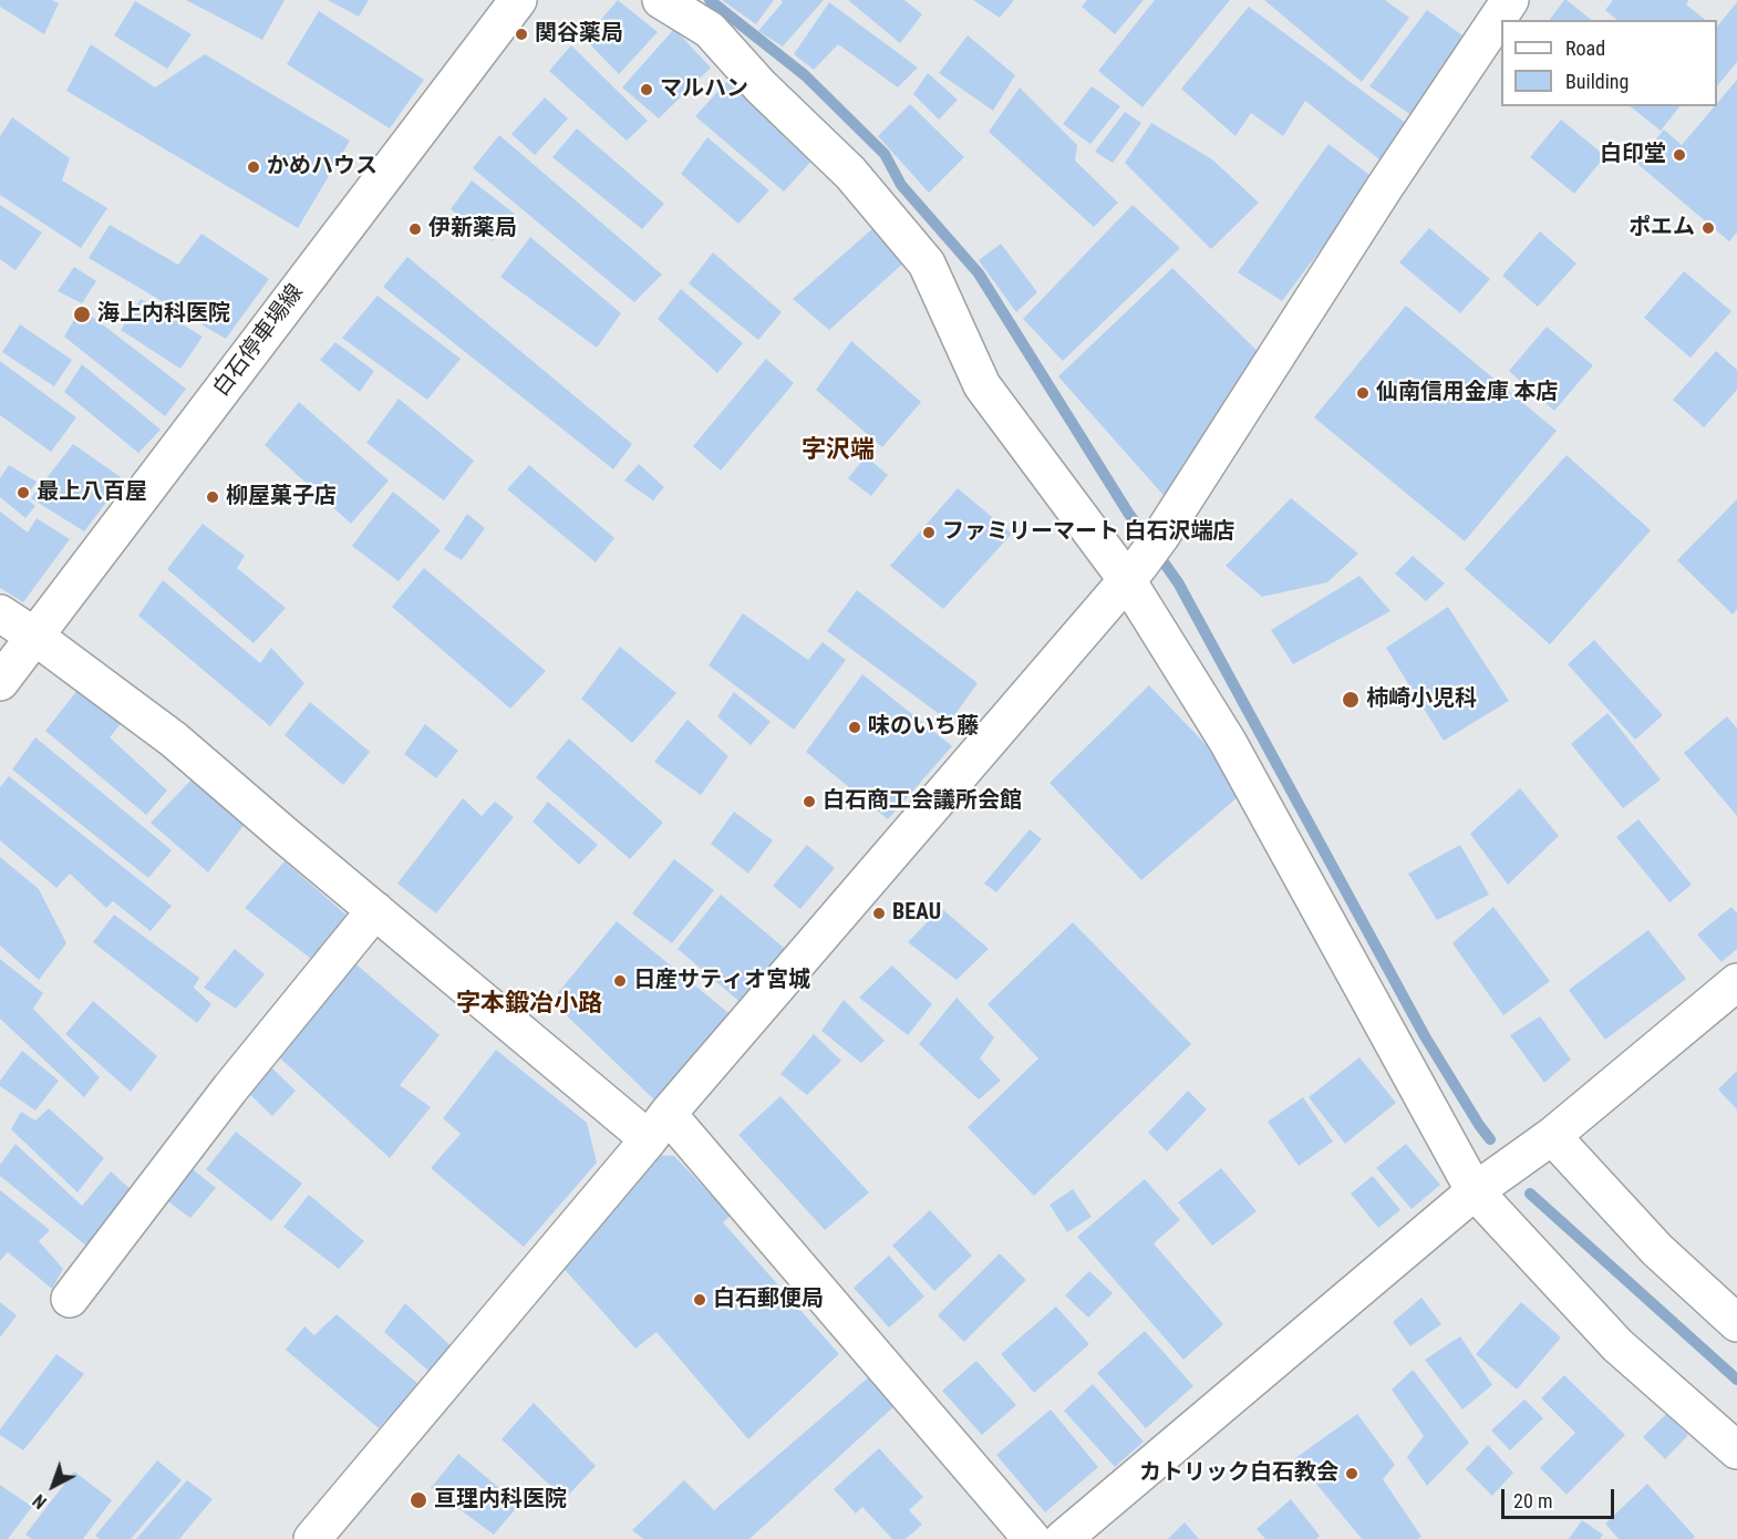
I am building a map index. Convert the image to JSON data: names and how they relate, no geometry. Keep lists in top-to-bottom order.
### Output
{
  "streets": {
    "street": ["白石停車場線"]
  },
  "districts": ["字沢端", "字本鍛冶小路"],
  "places": [
    "関谷薬局",
    "マルハン",
    "白印堂",
    "かめハウス",
    "ポエム",
    "伊新薬局",
    "海上内科医院",
    "仙南信用金庫 本店",
    "最上八百屋",
    "柳屋菓子店",
    "ファミリーマート 白石沢端店",
    "柿崎小児科",
    "味のいち藤",
    "白石商工会議所会館",
    "BEAU",
    "日産サティオ宮城",
    "白石郵便局",
    "カトリック白石教会",
    "亘理内科医院"
  ],
  "legend": ["Road", "Building"],
  "scale_bar": "20 m",
  "north": "bottom left"
}
